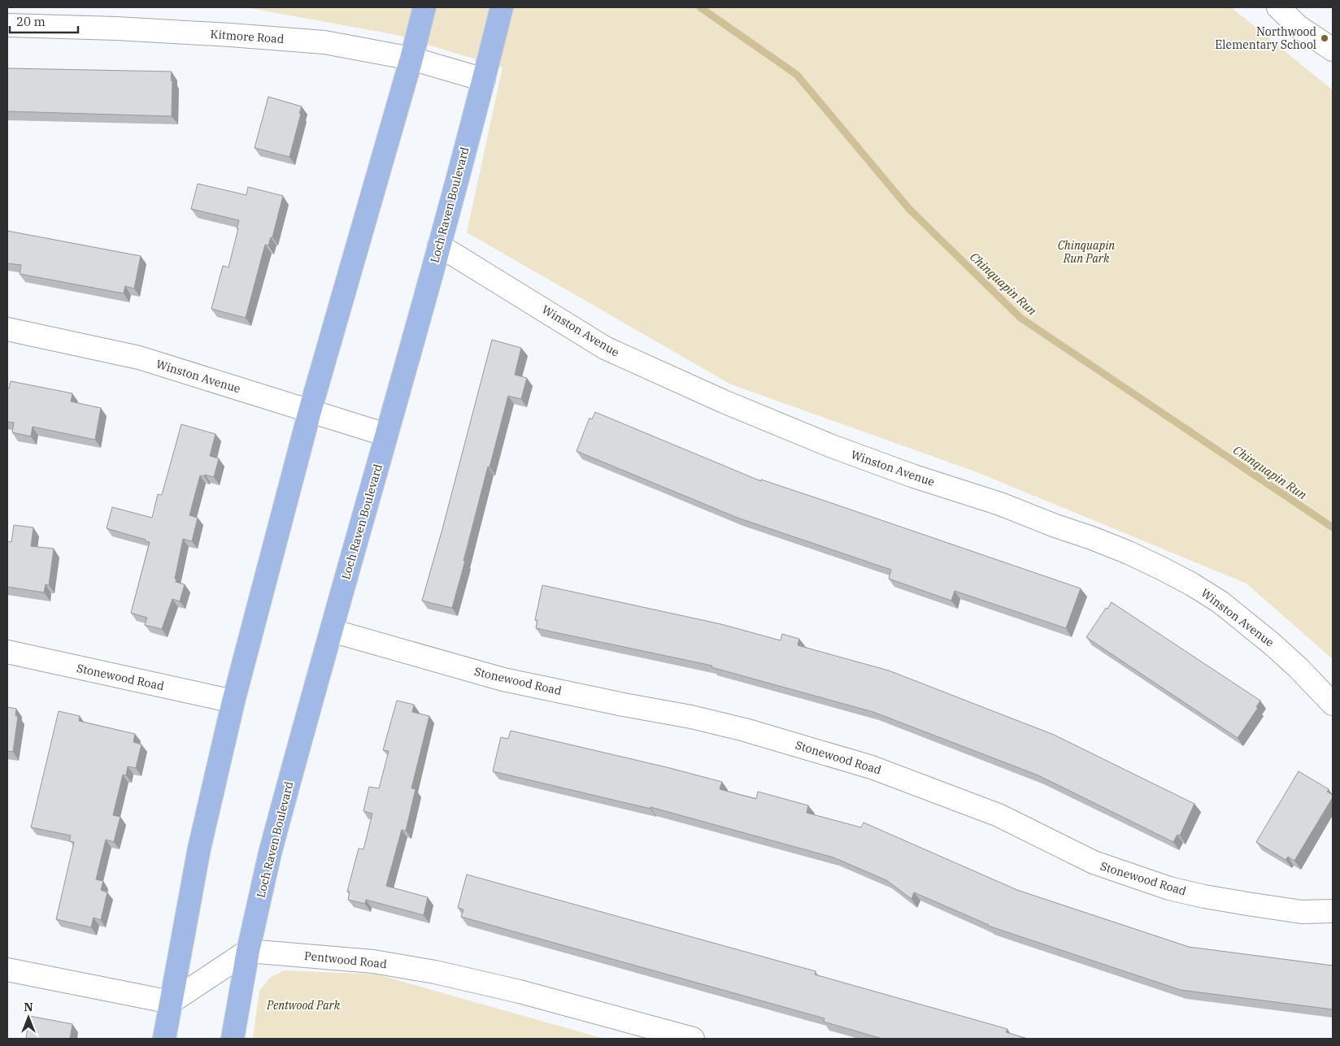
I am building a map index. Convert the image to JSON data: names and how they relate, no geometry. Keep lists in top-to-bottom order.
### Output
{
  "streets": {
    "main road": ["Loch Raven Boulevard"],
    "street": [
      "Kitmore Road",
      "Winston Avenue",
      "Stonewood Road",
      "Pentwood Road"
    ]
  },
  "crossings": [
    ["Kitmore Road", "Loch Raven Boulevard"],
    ["Loch Raven Boulevard", "Winston Avenue"],
    ["Loch Raven Boulevard", "Stonewood Road"],
    ["Loch Raven Boulevard", "Pentwood Road"]
  ],
  "water": ["Chinquapin Run"],
  "parks": ["Chinquapin Run Park", "Pentwood Park"],
  "places": ["Northwood Elementary School"],
  "scale_bar": "20 m",
  "north": "top"
}
